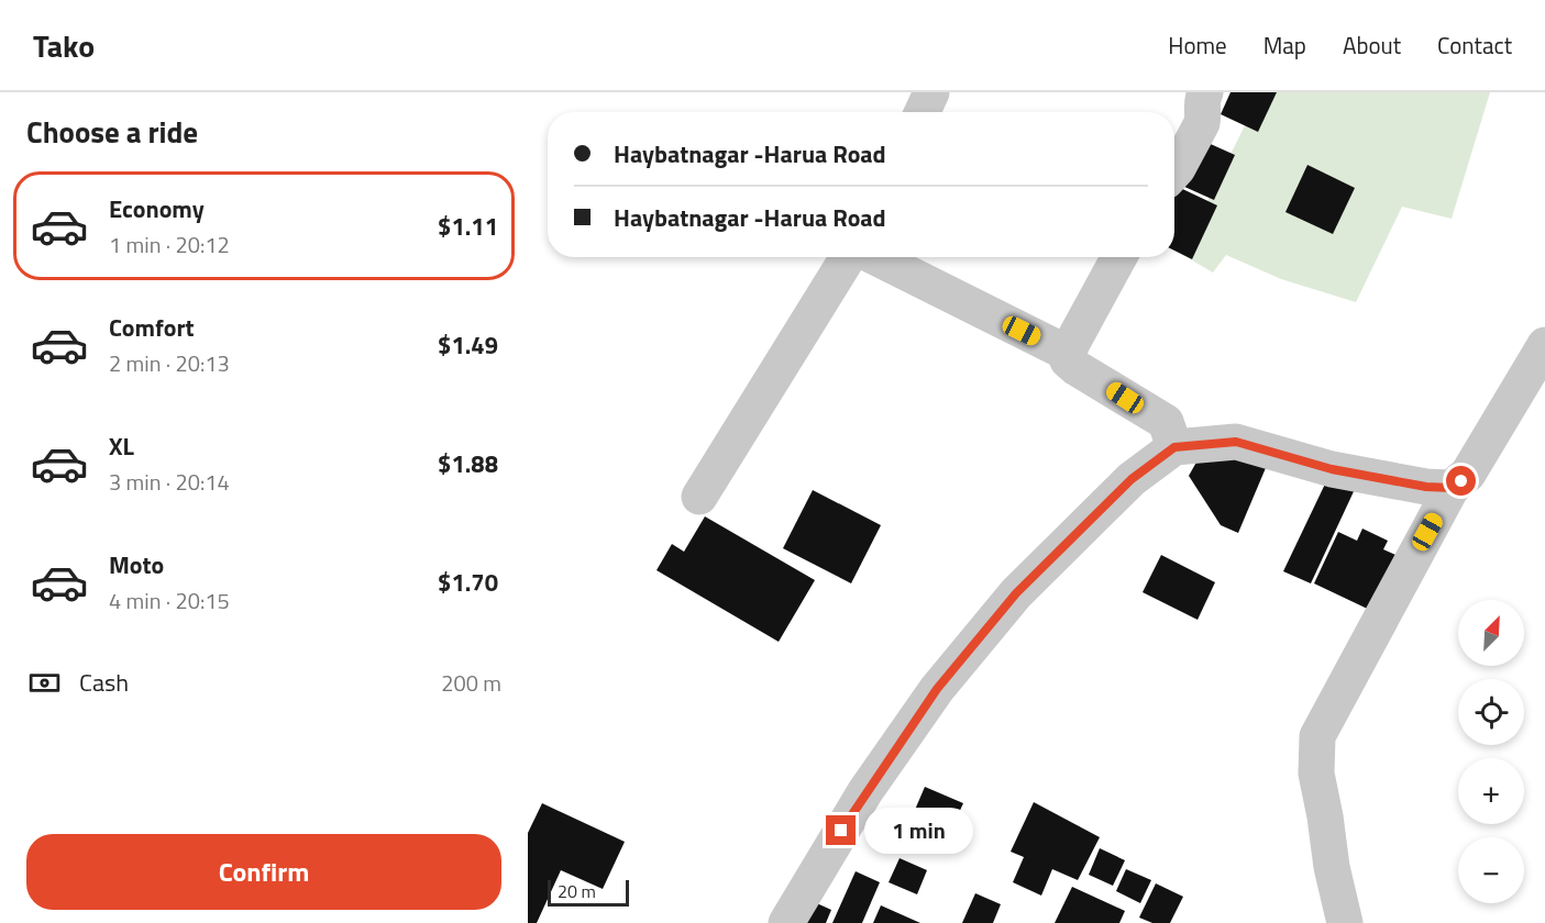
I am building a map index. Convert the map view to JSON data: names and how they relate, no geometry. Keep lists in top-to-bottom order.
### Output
{
  "scale_bar": "20 m",
  "north": "top right",
  "page": {
    "header": "Tako",
    "nav": [
      "Home",
      "Map",
      "About",
      "Contact"
    ],
    "heading": "Choose a ride",
    "banner": ["Haybatnagar -Harua Road", "Haybatnagar -Harua Road"],
    "list": [
      {
        "name": "Economy",
        "note": "1 min · 20:12",
        "value": "$1.11"
      },
      {
        "name": "Comfort",
        "note": "2 min · 20:13",
        "value": "$1.49"
      },
      {
        "name": "XL",
        "note": "3 min · 20:14",
        "value": "$1.88"
      },
      {
        "name": "Moto",
        "note": "4 min · 20:15",
        "value": "$1.70"
      }
    ],
    "map_buttons": ["+", "−"],
    "pay": ["Cash", "200 m"],
    "bubble": "1 min",
    "buttons": "Confirm",
    "scale": "20 m"
  }
}
